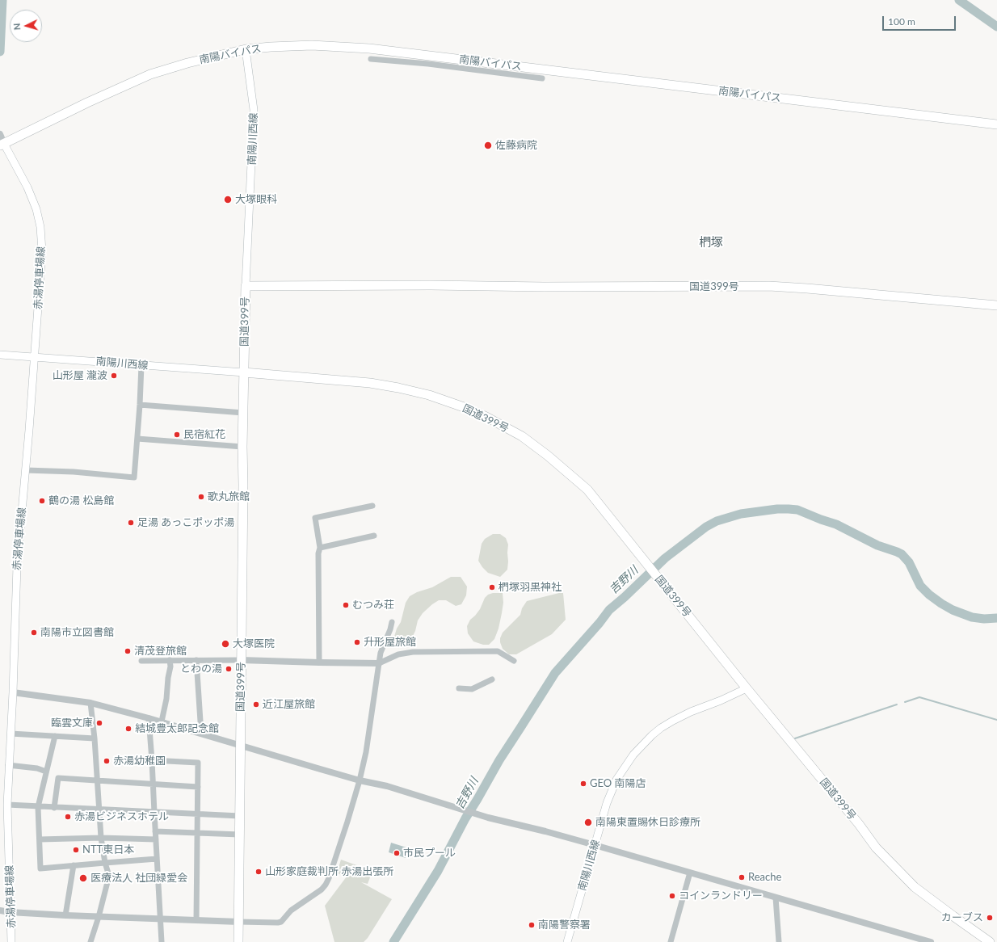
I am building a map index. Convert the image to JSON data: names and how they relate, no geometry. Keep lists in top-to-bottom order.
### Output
{
  "streets": {
    "highway": ["南陽バイパス", "国道399号"],
    "main road": ["南陽川西線", "赤湯停車場線"]
  },
  "crossings": [
    ["南陽バイパス", "南陽川西線"],
    ["南陽バイパス", "赤湯停車場線"],
    ["南陽川西線", "赤湯停車場線"],
    ["南陽川西線", "国道399号"]
  ],
  "districts": ["椚塚"],
  "water": ["吉野川"],
  "places": [
    "佐藤病院",
    "大塚眼科",
    "山形屋 瀧波",
    "民宿紅花",
    "歌丸旅館",
    "鶴の湯 松島館",
    "足湯 あっこポッポ湯",
    "椚塚羽黒神社",
    "むつみ荘",
    "南陽市立図書館",
    "升形屋旅館",
    "大塚医院",
    "清茂登旅館",
    "とわの湯",
    "近江屋旅館",
    "臨雲文庫",
    "結城豊太郎記念館",
    "赤湯幼稚園",
    "GEO 南陽店",
    "赤湯ビジネスホテル",
    "南陽東置賜休日診療所",
    "NTT東日本",
    "市民プール",
    "山形家庭裁判所 赤湯出張所",
    "Reache",
    "医療法人 社団緑愛会",
    "コインランドリー",
    "カーブス",
    "南陽警察署"
  ],
  "scale_bar": "100 m",
  "north": "left"
}
